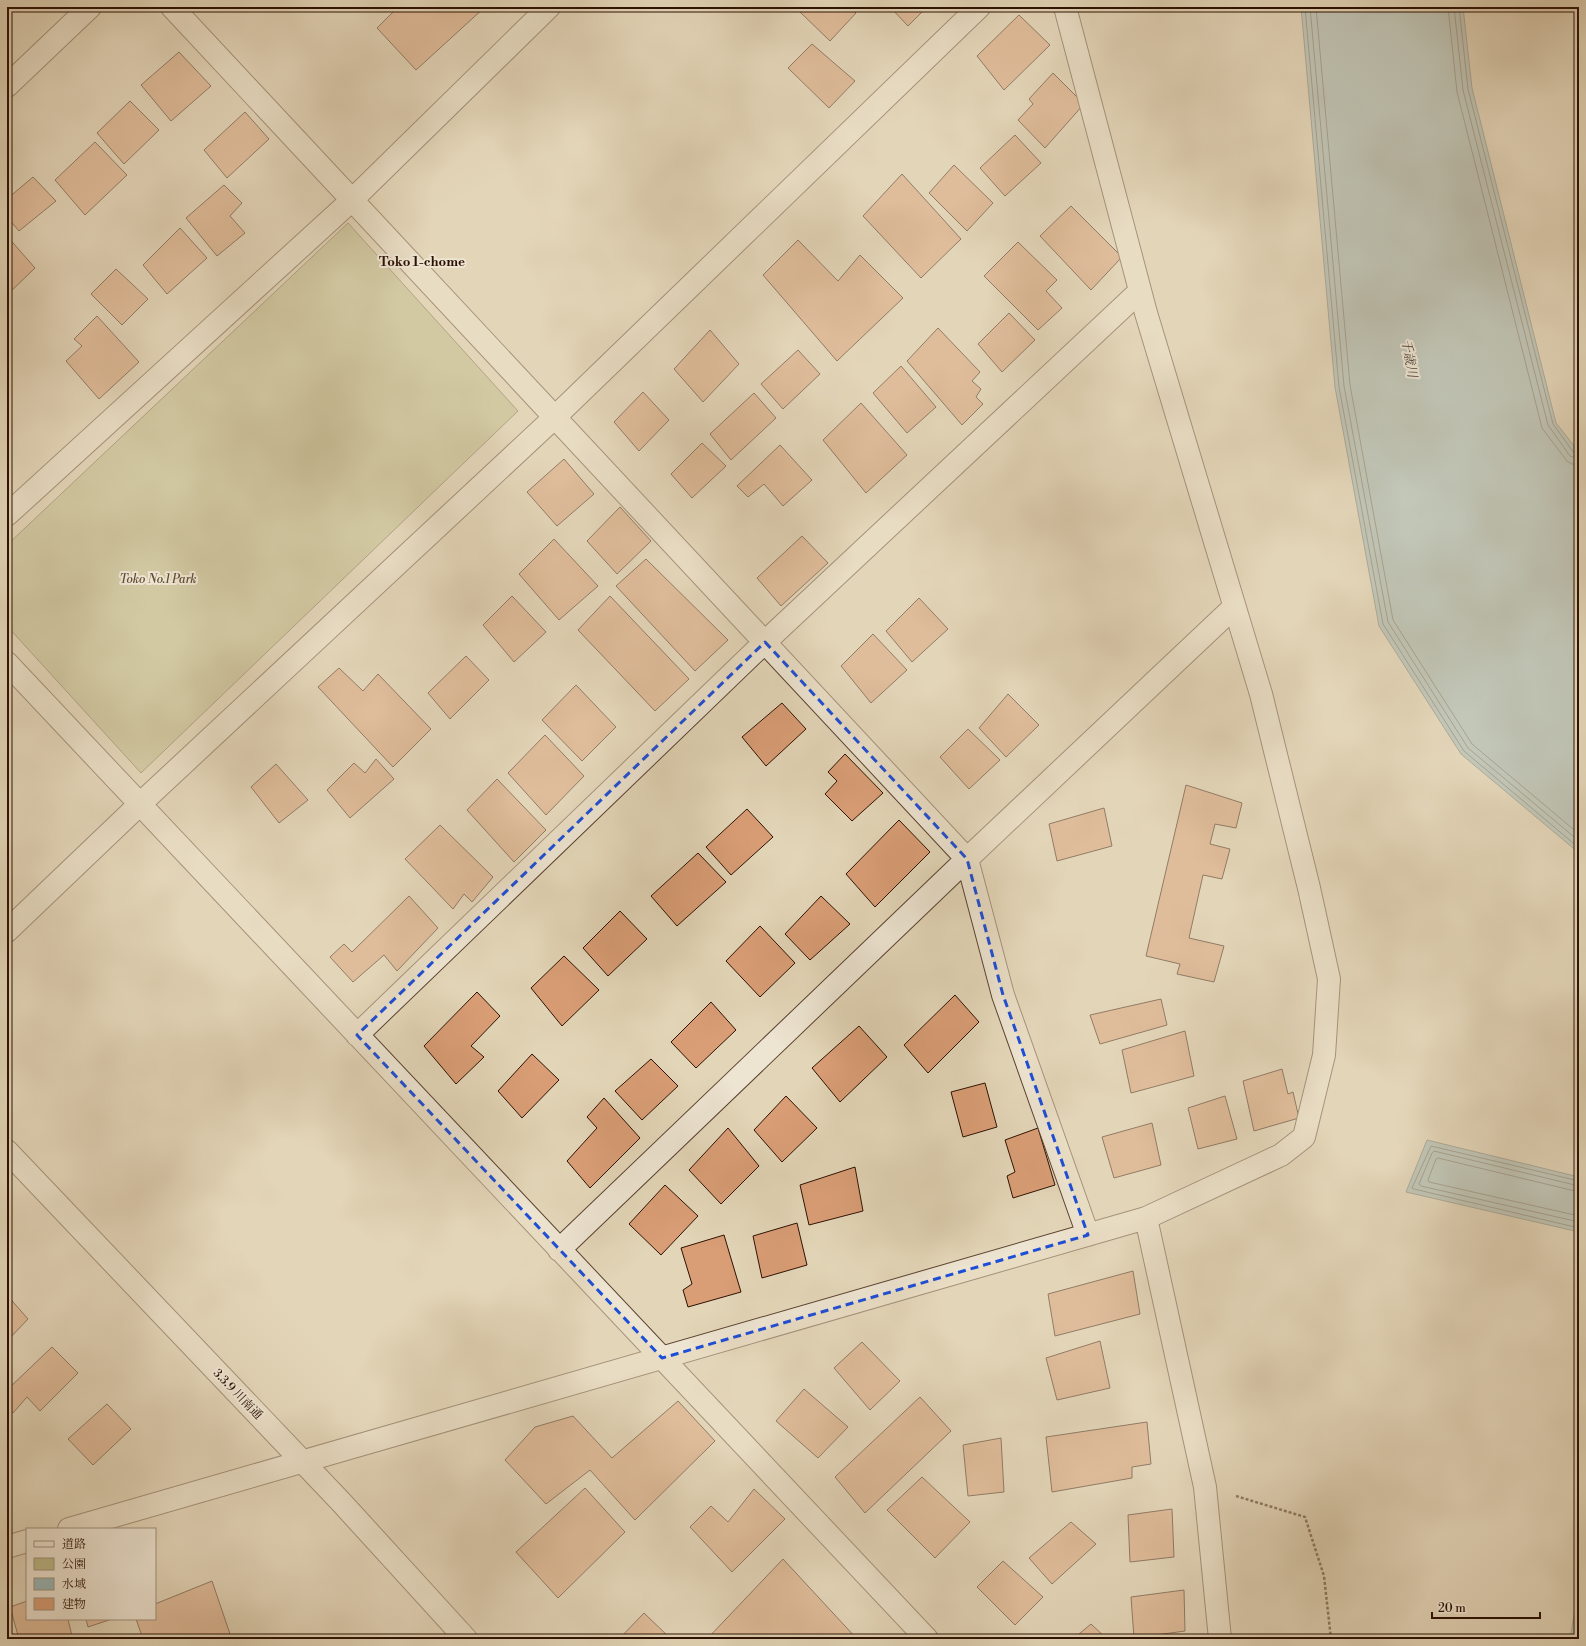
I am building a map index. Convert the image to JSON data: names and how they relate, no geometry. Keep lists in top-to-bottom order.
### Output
{
  "streets": {
    "street": ["3.3.9 川南通"]
  },
  "districts": ["Toko 1-chome"],
  "water": ["千歳川"],
  "parks": ["Toko No.1 Park"],
  "legend": [
    "道路",
    "公園",
    "水域",
    "建物"
  ],
  "scale_bar": "20 m"
}
